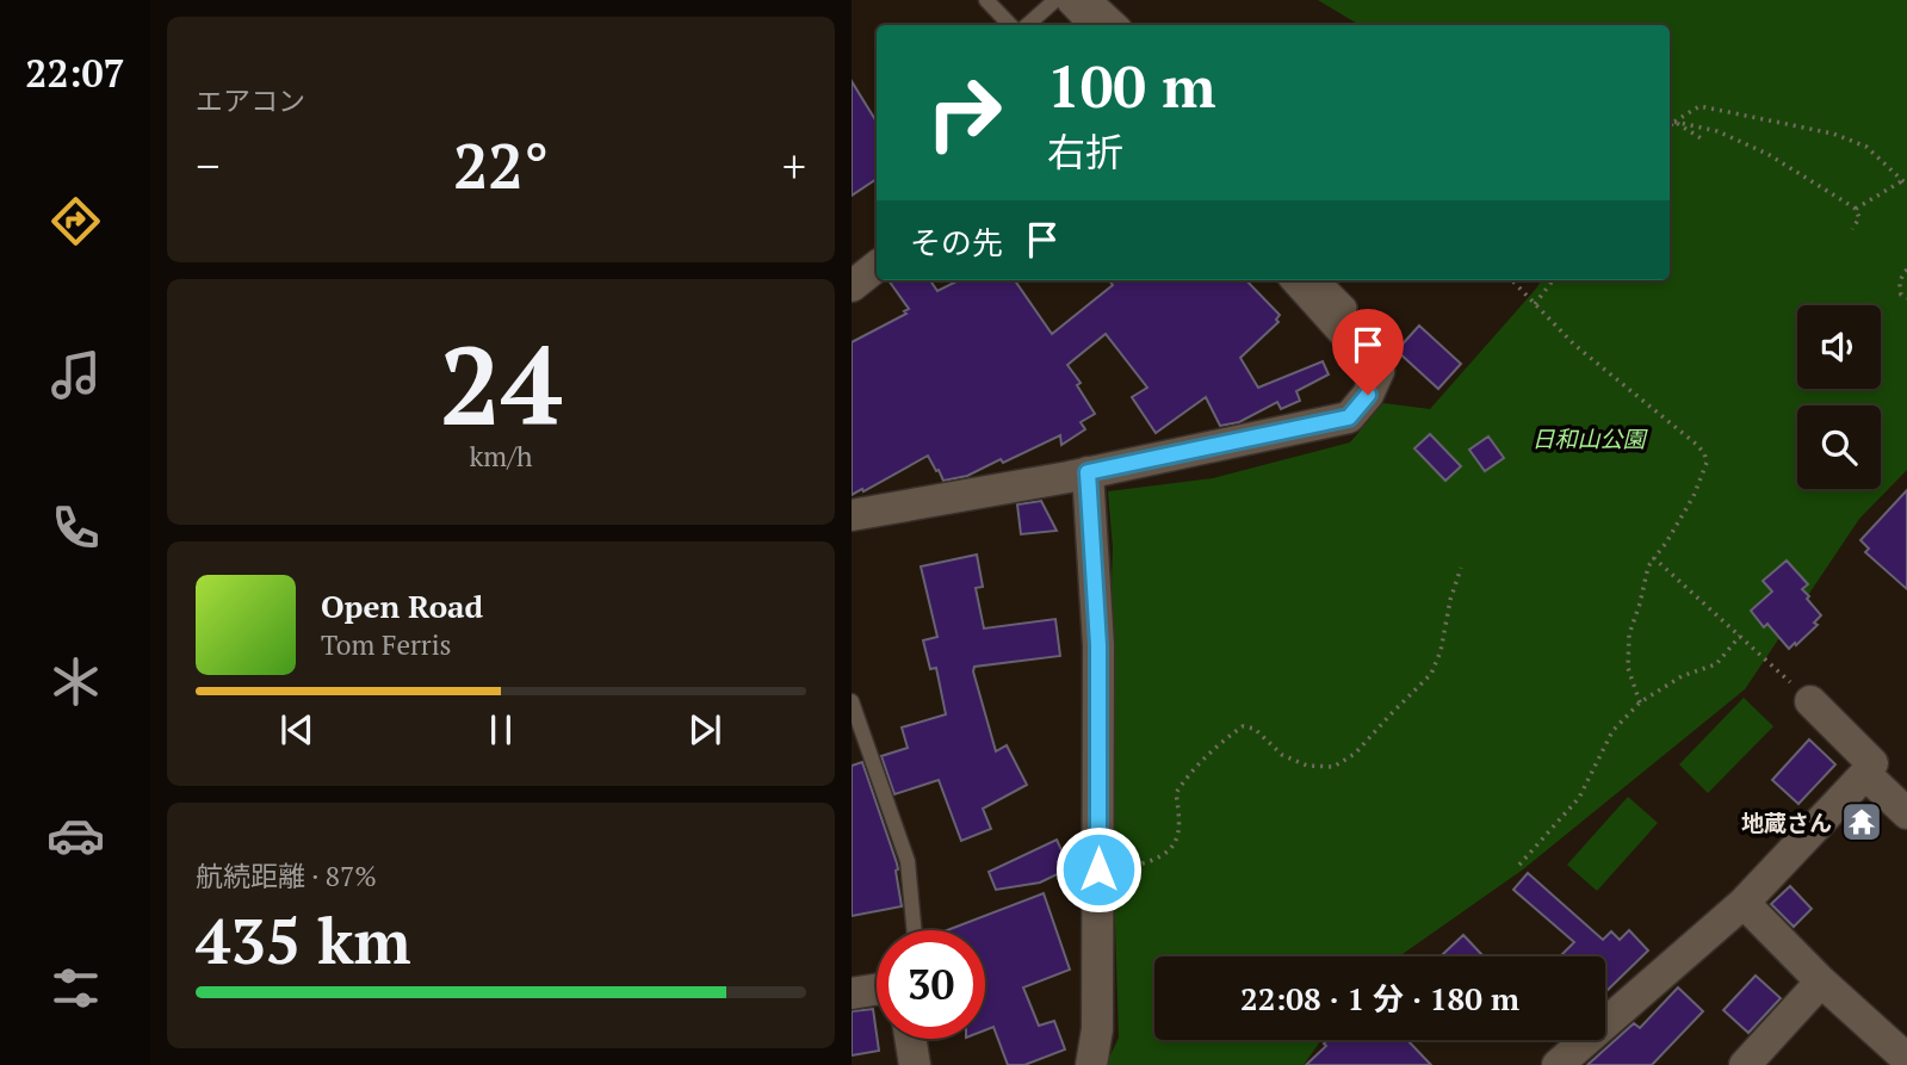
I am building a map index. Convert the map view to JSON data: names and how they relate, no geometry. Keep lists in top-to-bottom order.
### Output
{
  "parks": ["日和山公園"],
  "places": {
    "temple": ["地蔵さん"]
  },
  "page": {
    "tabs": "22:07",
    "tile": [
      "エアコン",
      ["24", "km/h"],
      ["航続距離 · 87%", "435 km"]
    ],
    "turn": ["100 m", "右折"],
    "heat": ["−", "22°", "+"],
    "then": "その先",
    "song": ["Open Road", "Tom Ferris"],
    "limit": "30",
    "trip": "22:08 · 1 分 · 180 m"
  }
}
